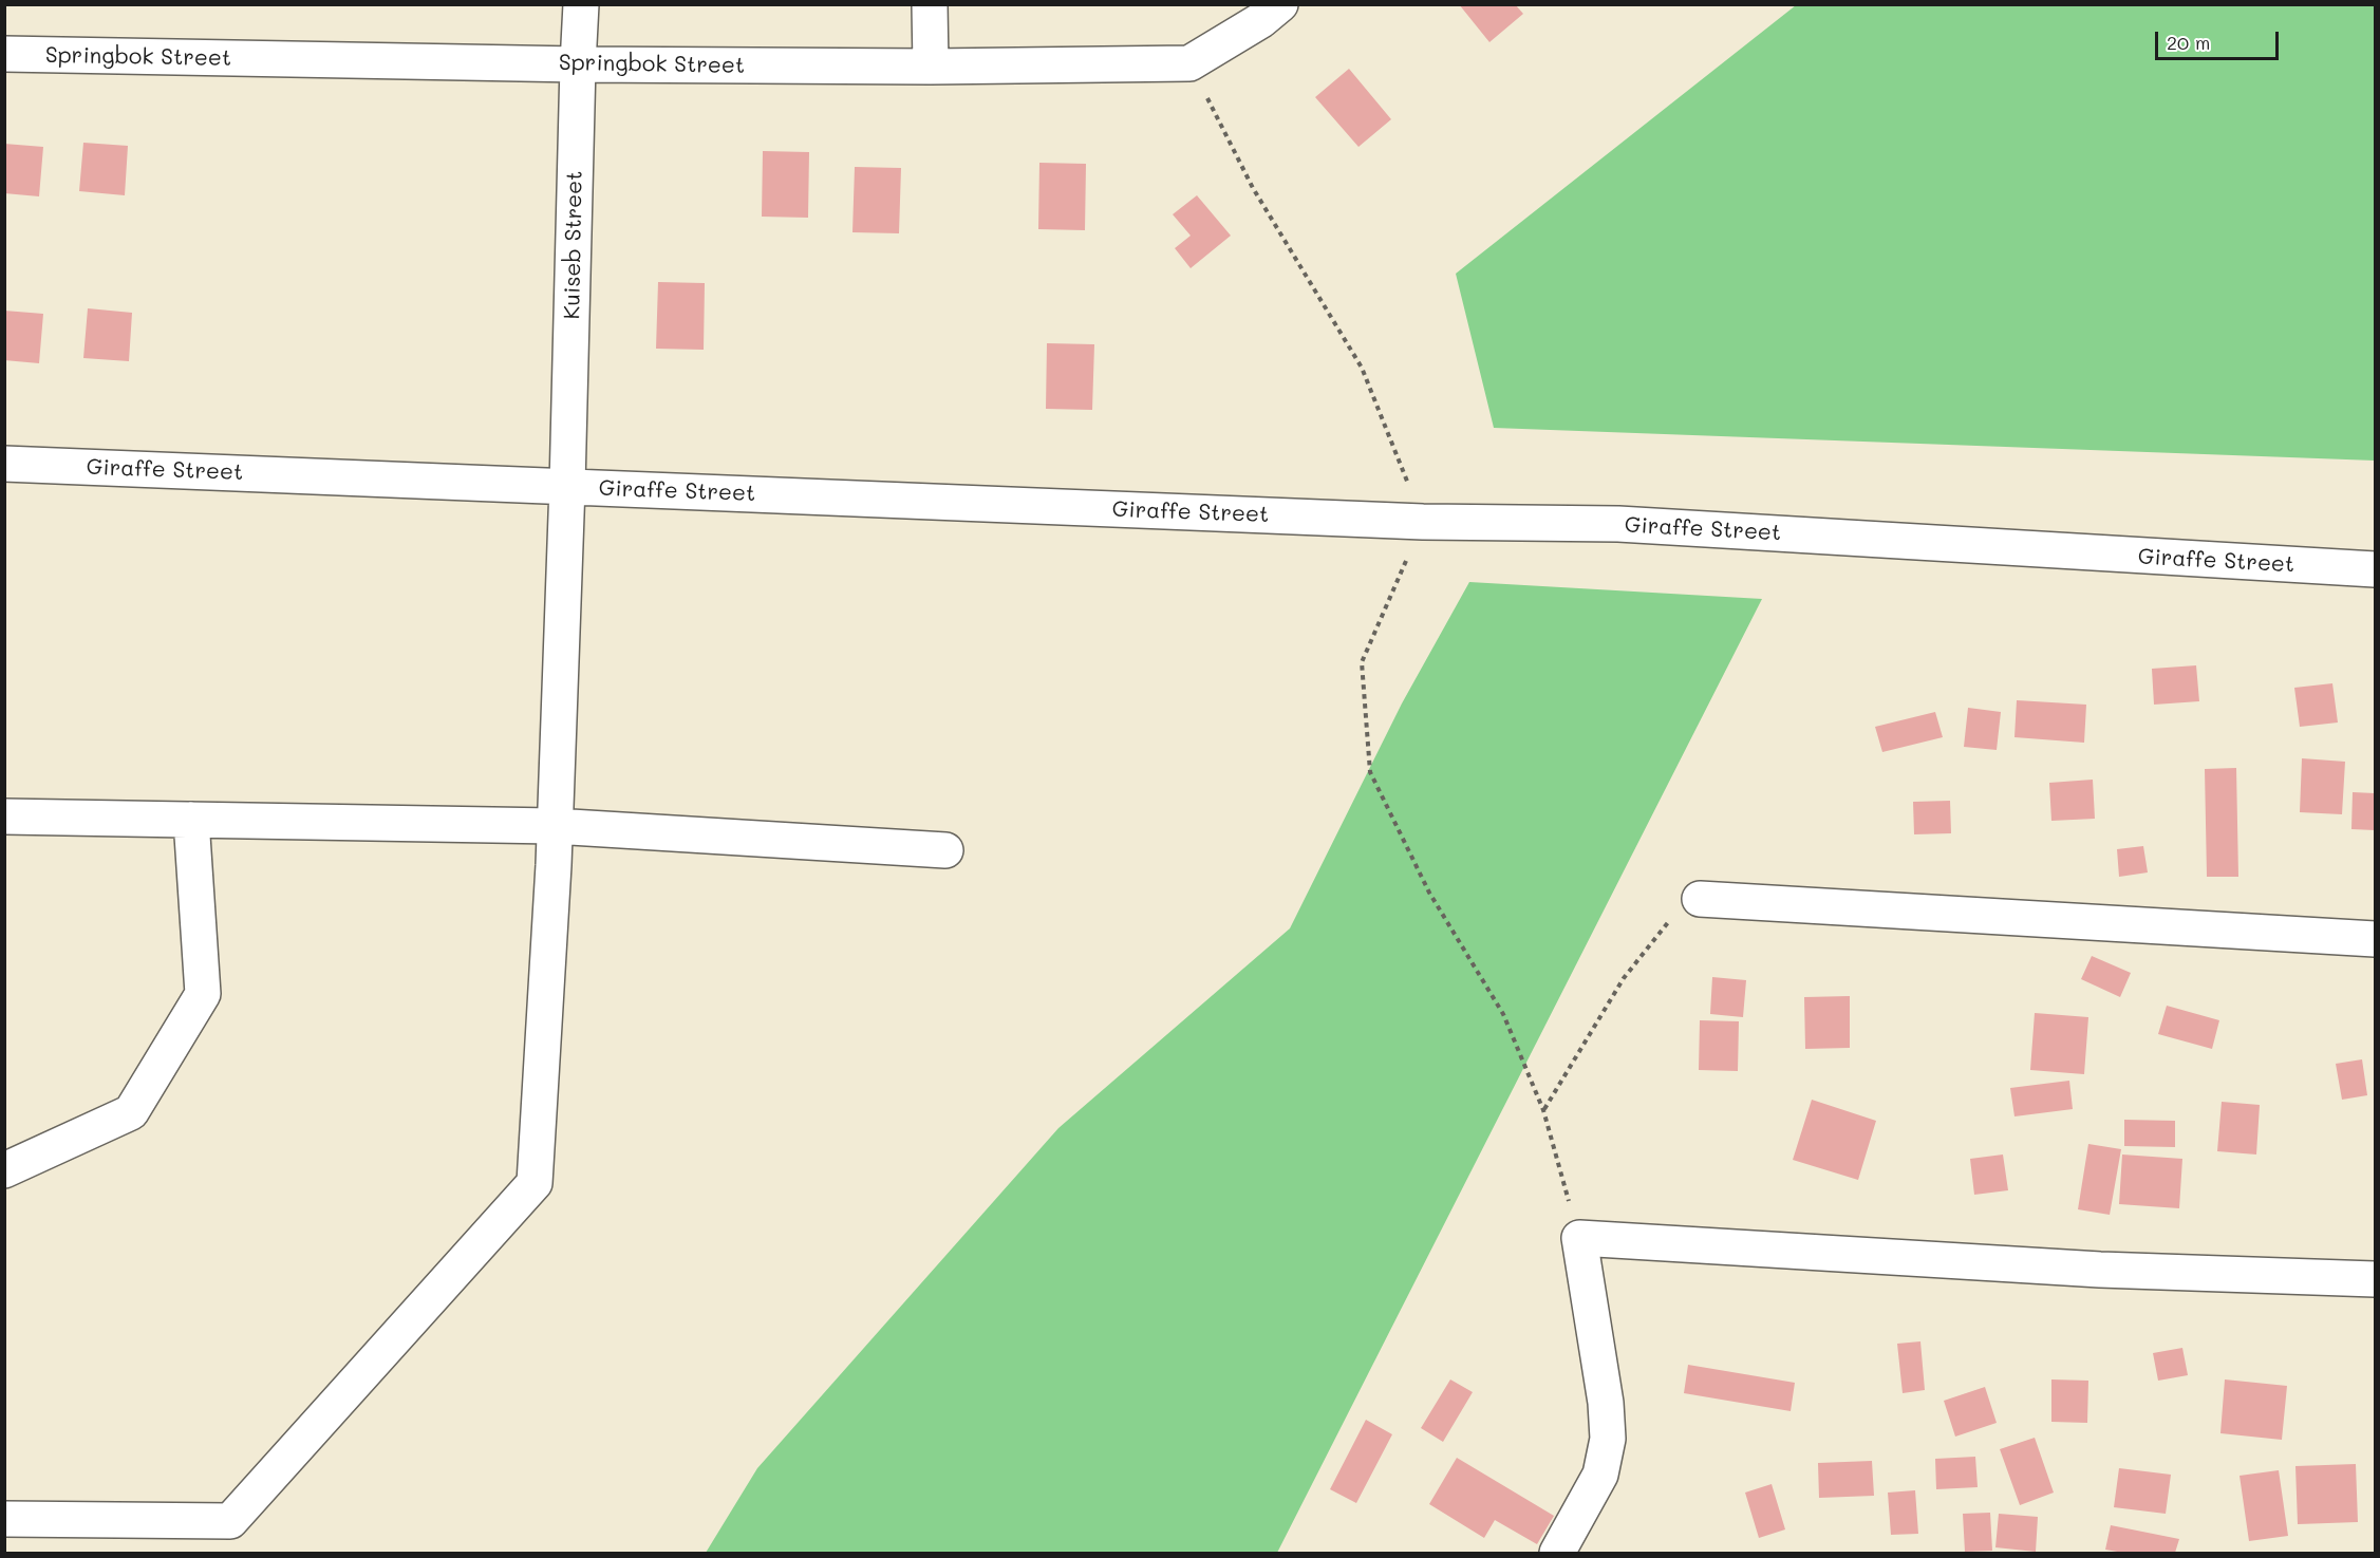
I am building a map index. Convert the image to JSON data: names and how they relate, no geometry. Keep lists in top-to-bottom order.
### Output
{
  "streets": {
    "street": ["Springbok Street", "Kuiseb Street", "Giraffe Street"]
  },
  "crossings": [
    ["Springbok Street", "Kuiseb Street"],
    ["Kuiseb Street", "Giraffe Street"]
  ],
  "scale_bar": "20 m"
}
